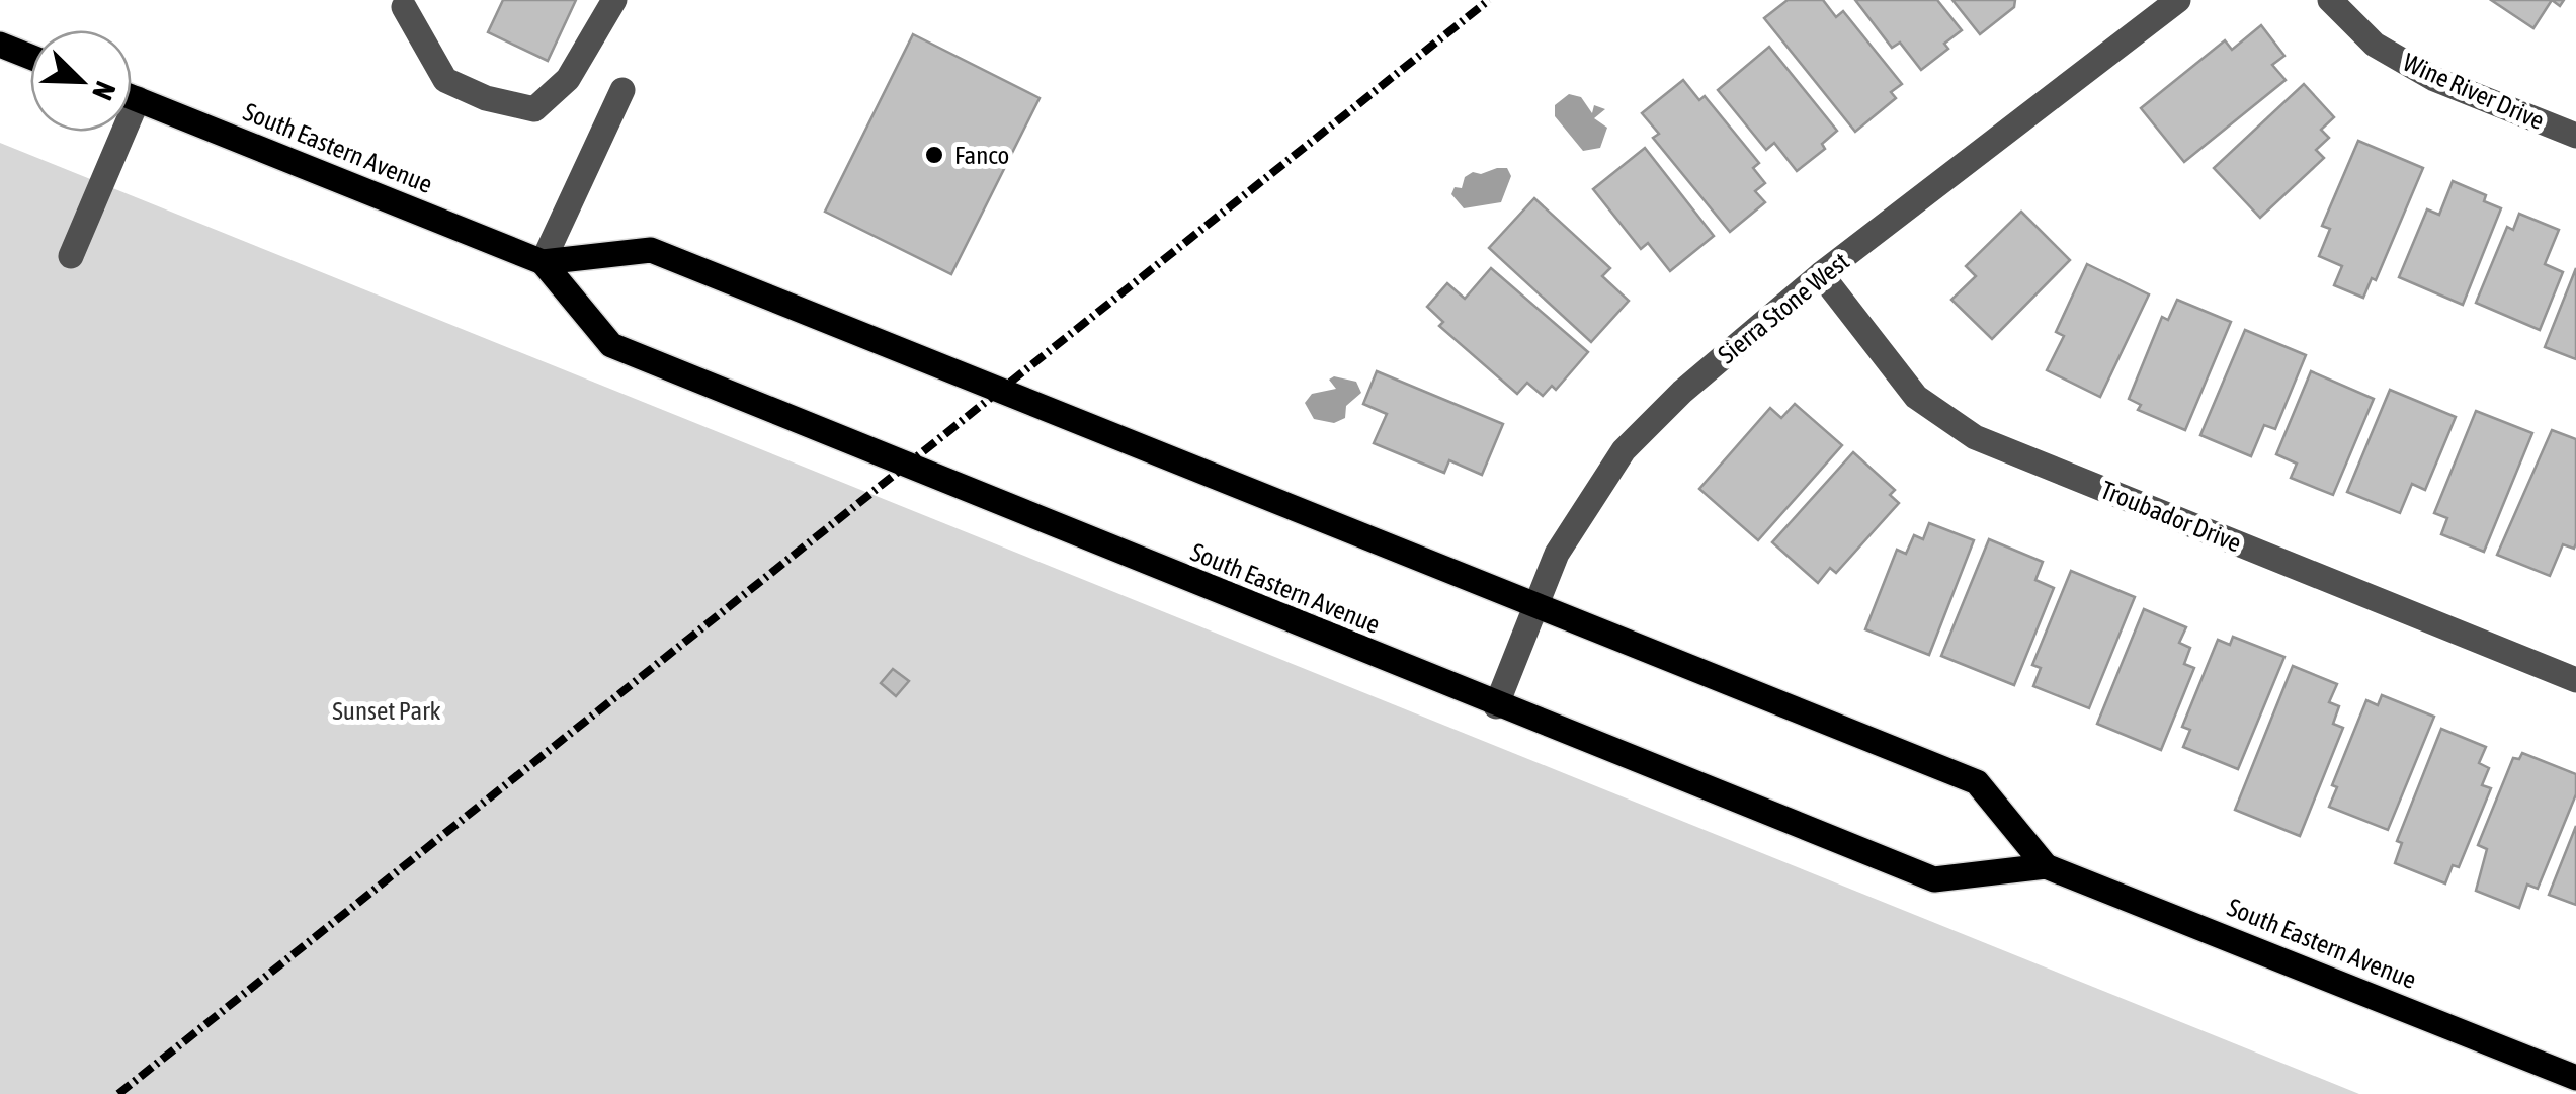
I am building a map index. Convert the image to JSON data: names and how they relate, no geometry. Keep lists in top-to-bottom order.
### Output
{
  "streets": {
    "main road": ["South Eastern Avenue"],
    "street": ["Wine River Drive", "Sierra Stone West", "Troubador Drive"]
  },
  "crossings": [
    ["South Eastern Avenue", "Sierra Stone West"],
    ["Sierra Stone West", "Troubador Drive"]
  ],
  "parks": ["Sunset Park"],
  "places": ["Fanco"],
  "north": "bottom right"
}
